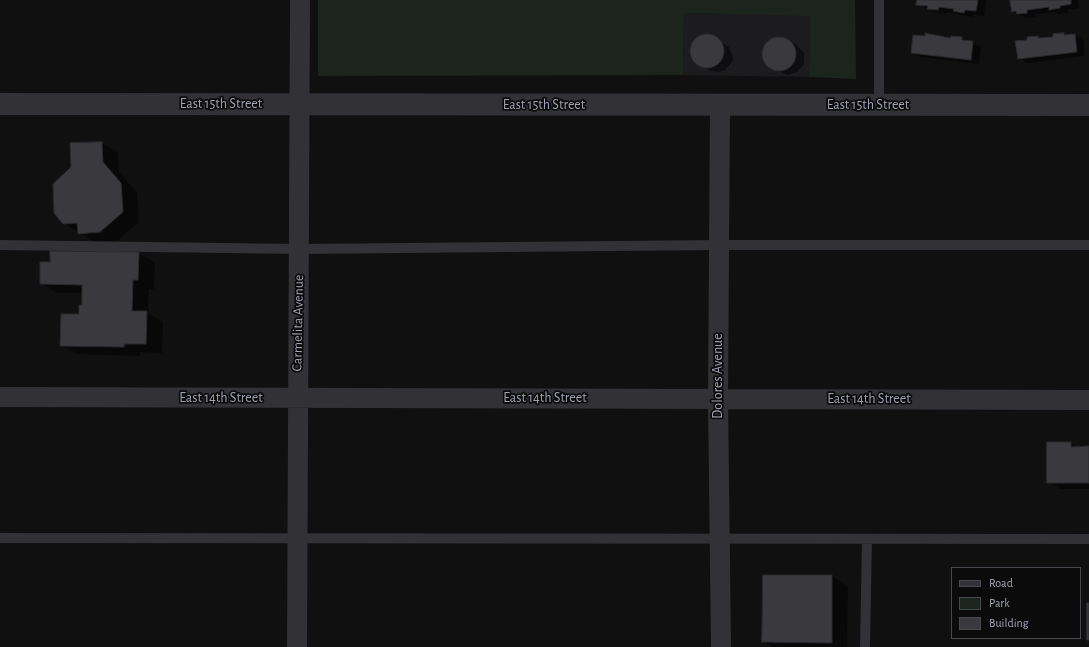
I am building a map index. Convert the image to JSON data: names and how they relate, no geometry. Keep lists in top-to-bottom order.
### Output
{
  "streets": {
    "street": [
      "East 15th Street",
      "Carmelita Avenue",
      "Dolores Avenue",
      "East 14th Street"
    ]
  },
  "crossings": [
    ["East 15th Street", "Carmelita Avenue"],
    ["East 15th Street", "Dolores Avenue"],
    ["Carmelita Avenue", "East 14th Street"],
    ["Dolores Avenue", "East 14th Street"]
  ],
  "legend": ["Road", "Park", "Building"]
}
